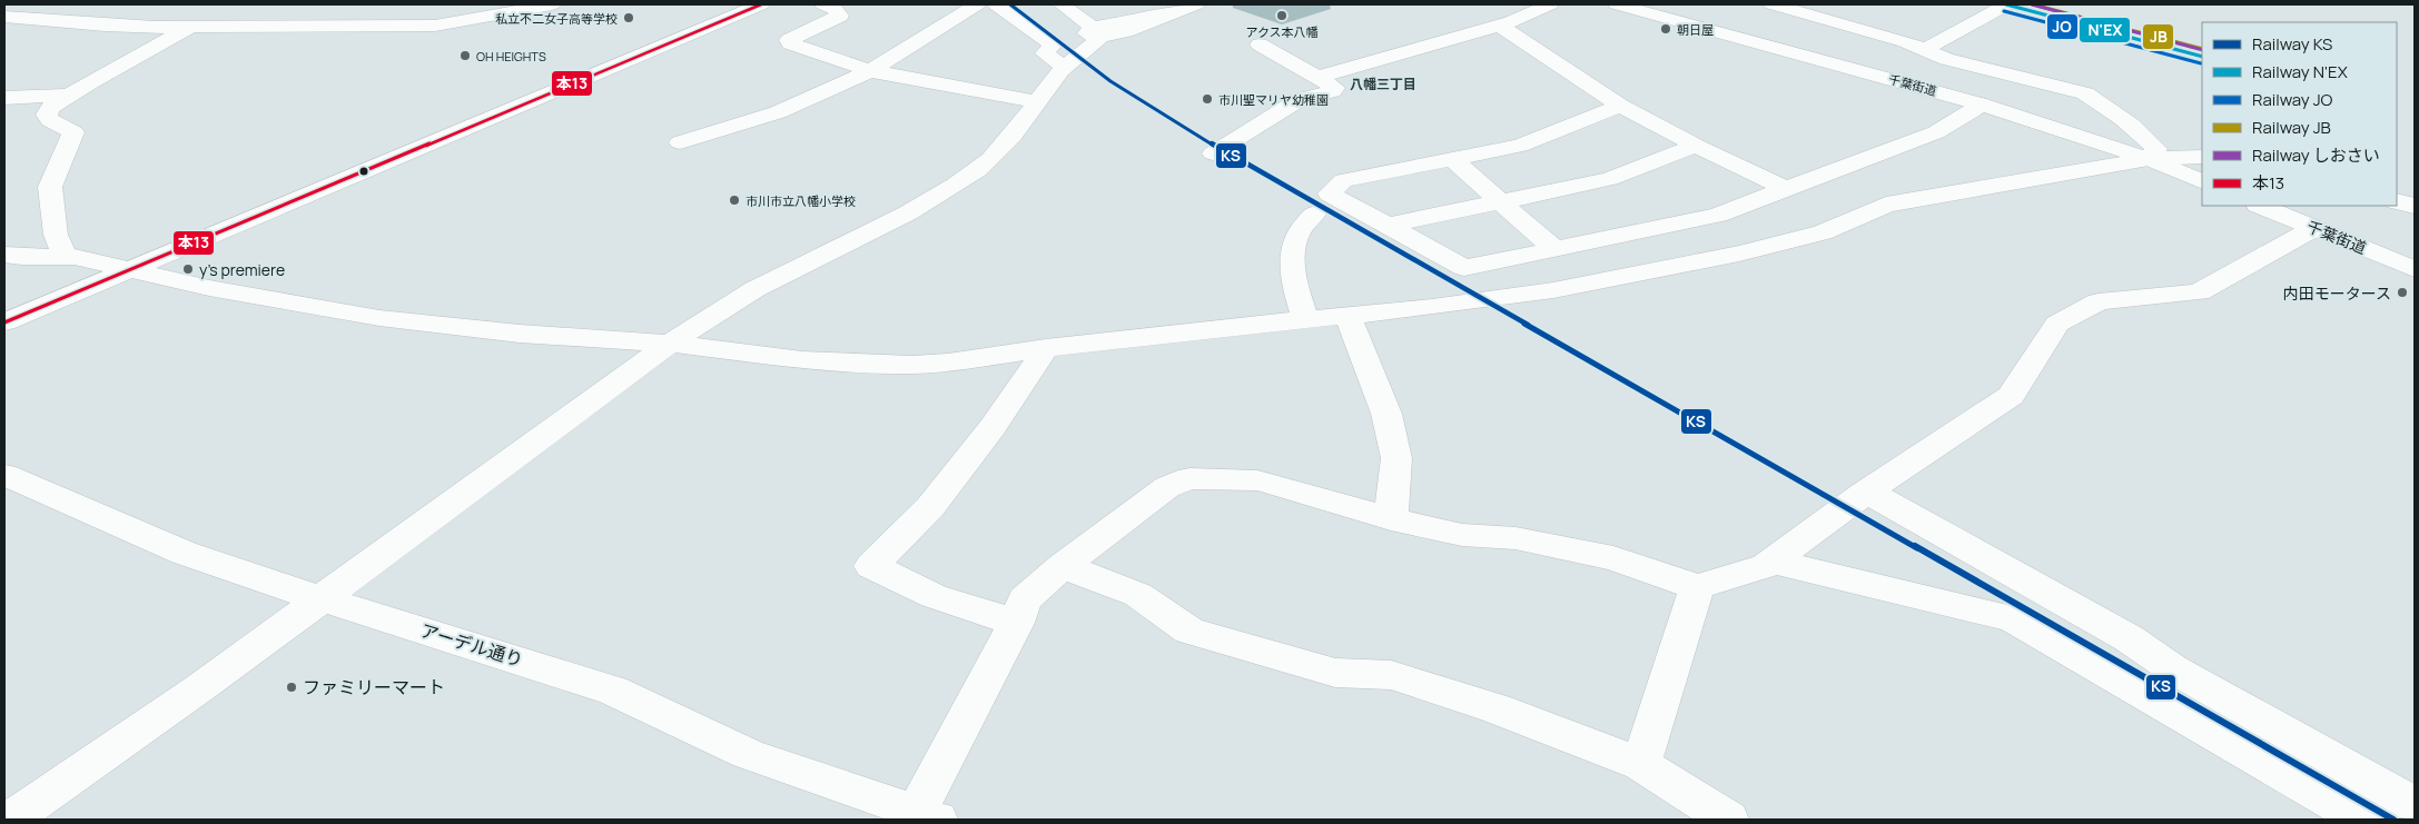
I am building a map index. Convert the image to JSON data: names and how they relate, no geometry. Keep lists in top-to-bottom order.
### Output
{
  "streets": {
    "main road": ["千葉街道", "アーデル通り"]
  },
  "districts": ["八幡三丁目"],
  "places": [
    "アクス本八幡",
    "私立不二女子高等学校",
    "朝日屋",
    "OH HEIGHTS",
    "市川聖マリヤ幼稚園",
    "市川市立八幡小学校",
    "y's premiere",
    "内田モータース",
    "ファミリーマート"
  ],
  "lines": [
    "rail line KS",
    "rail line N'EX",
    "rail line JB",
    "rail line しおさい",
    "transit line 本13",
    "rail line JO"
  ],
  "legend": [
    "Railway KS",
    "Railway N'EX",
    "Railway JO",
    "Railway JB",
    "Railway しおさい",
    "本13"
  ]
}
